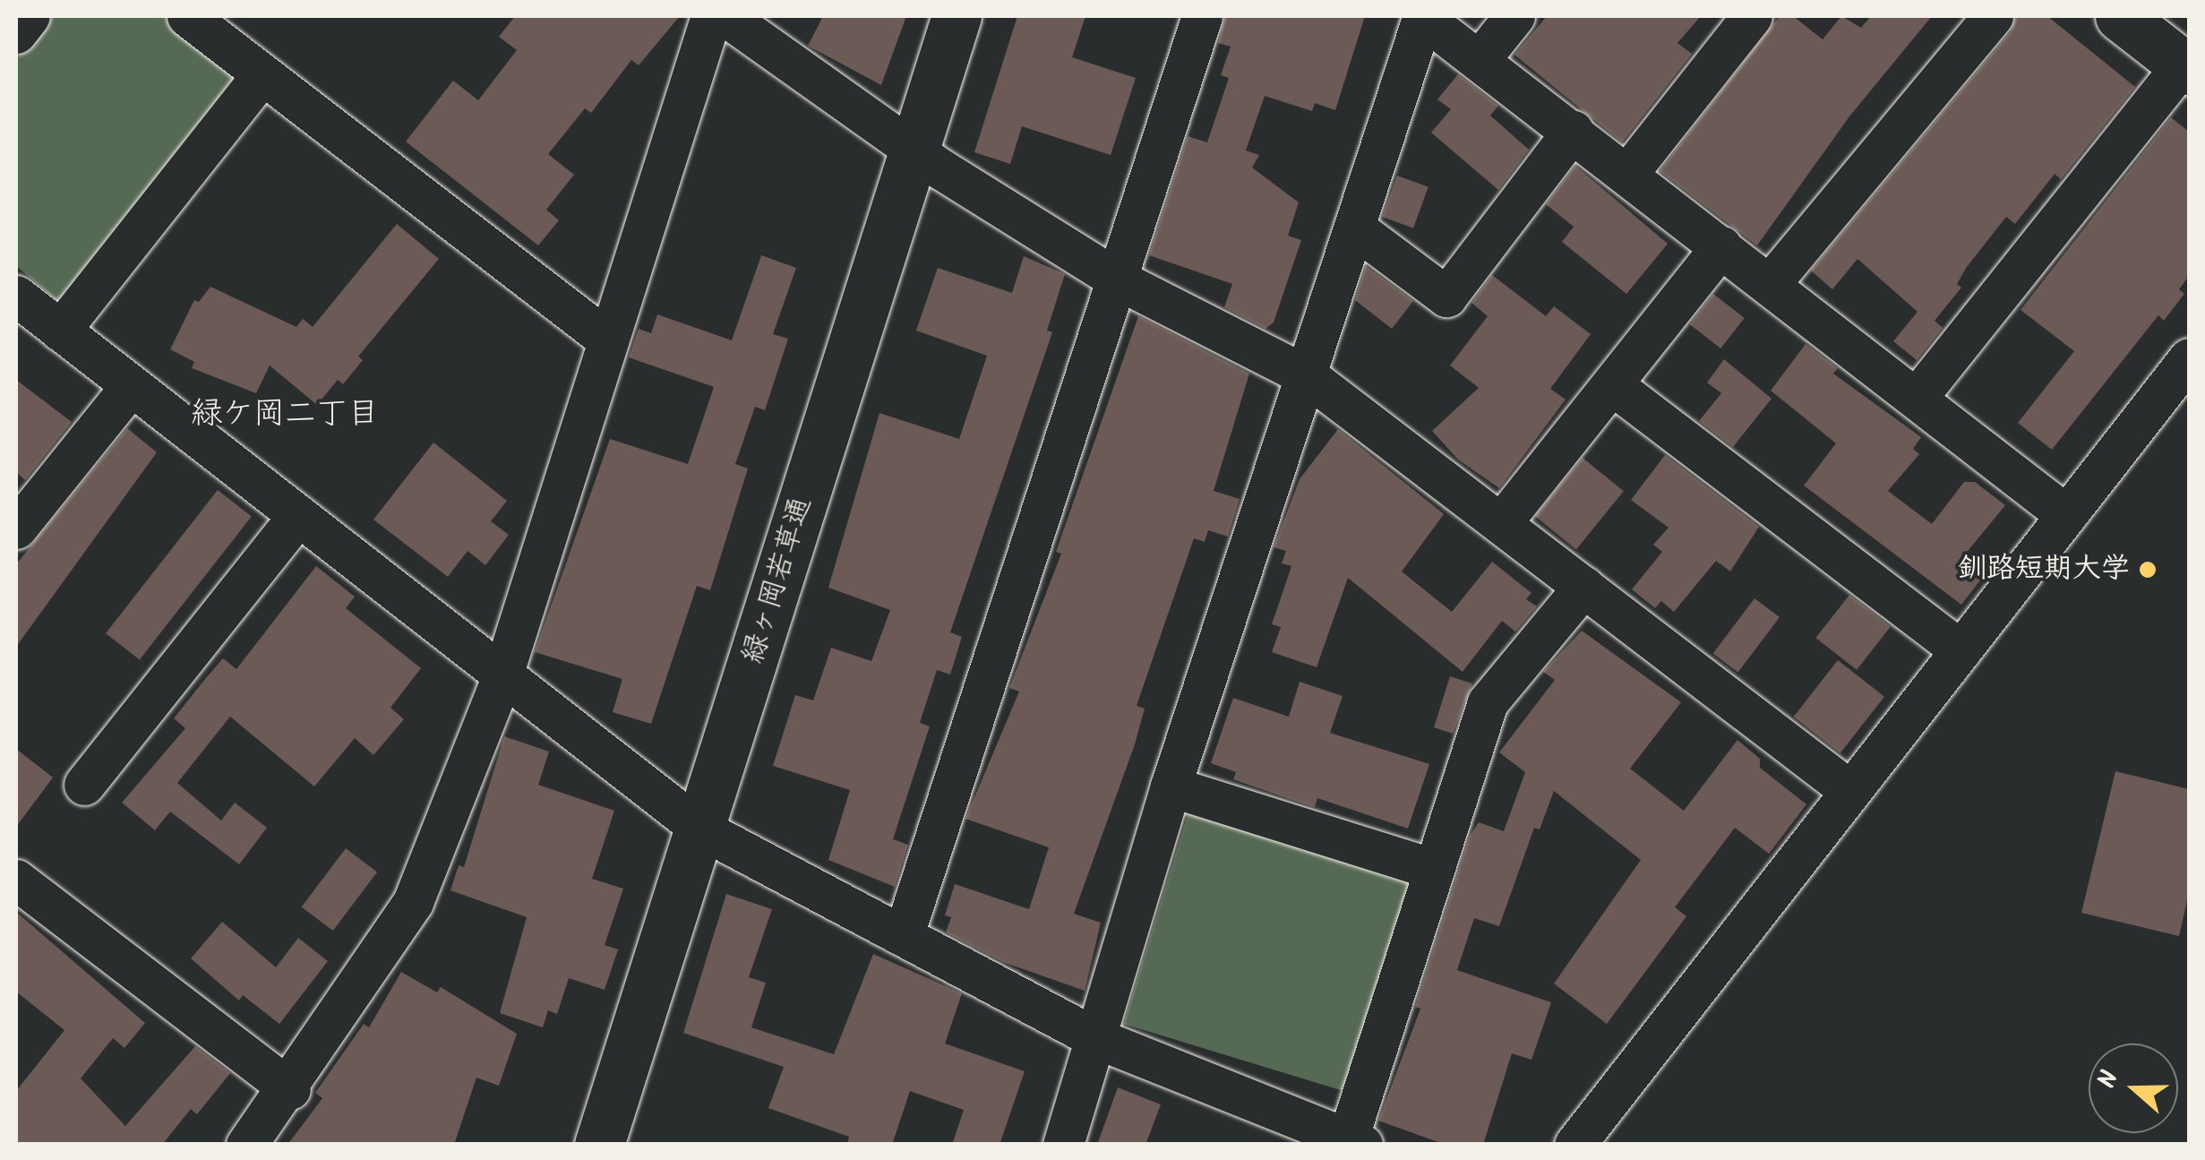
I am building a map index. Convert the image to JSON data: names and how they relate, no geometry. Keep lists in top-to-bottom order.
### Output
{
  "streets": {
    "street": ["緑ヶ岡若草通"]
  },
  "districts": ["緑ケ岡二丁目"],
  "places": ["釧路短期大学"],
  "north": "left"
}
